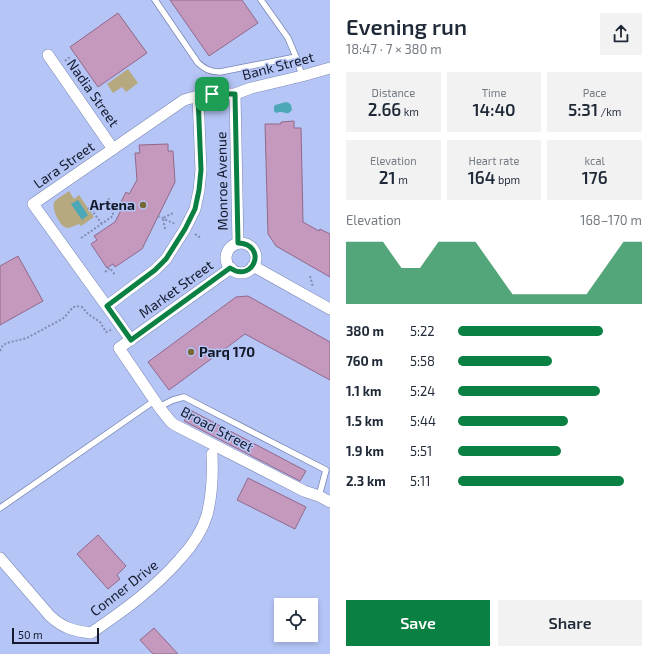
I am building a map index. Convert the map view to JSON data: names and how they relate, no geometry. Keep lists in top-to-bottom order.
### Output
{
  "streets": {
    "street": [
      "Bank Street",
      "Nadia Street",
      "Lara Street",
      "Monroe Avenue",
      "Market Street",
      "Broad Street",
      "Conner Drive"
    ]
  },
  "crossings": [
    ["Bank Street", "Lara Street"],
    ["Bank Street", "Monroe Avenue"],
    ["Nadia Street", "Lara Street"],
    ["Lara Street", "Monroe Avenue"],
    ["Lara Street", "Market Street"],
    ["Monroe Avenue", "Market Street"],
    ["Market Street", "Broad Street"]
  ],
  "places": ["Artena", "Parq 170"],
  "scale_bar": "50 m",
  "page": {
    "heading": ["Evening run", "18:47 · 7 × 380 m"],
    "stats": [
      ["Distance", "2.66 km"],
      ["Time", "14:40"],
      ["Pace", "5:31 /km"],
      ["Elevation", "21 m"],
      ["Heart rate", "164 bpm"],
      ["kcal", "176"]
    ],
    "chart": ["Elevation", "168–170 m"],
    "list": [
      {
        "name": "380 m",
        "note": "5:22"
      },
      {
        "name": "760 m",
        "note": "5:58"
      },
      {
        "name": "1.1 km",
        "note": "5:24"
      },
      {
        "name": "1.5 km",
        "note": "5:44"
      },
      {
        "name": "1.9 km",
        "note": "5:51"
      },
      {
        "name": "2.3 km",
        "note": "5:11"
      }
    ],
    "buttons": ["Save", "Share"],
    "scale": "50 m"
  }
}
